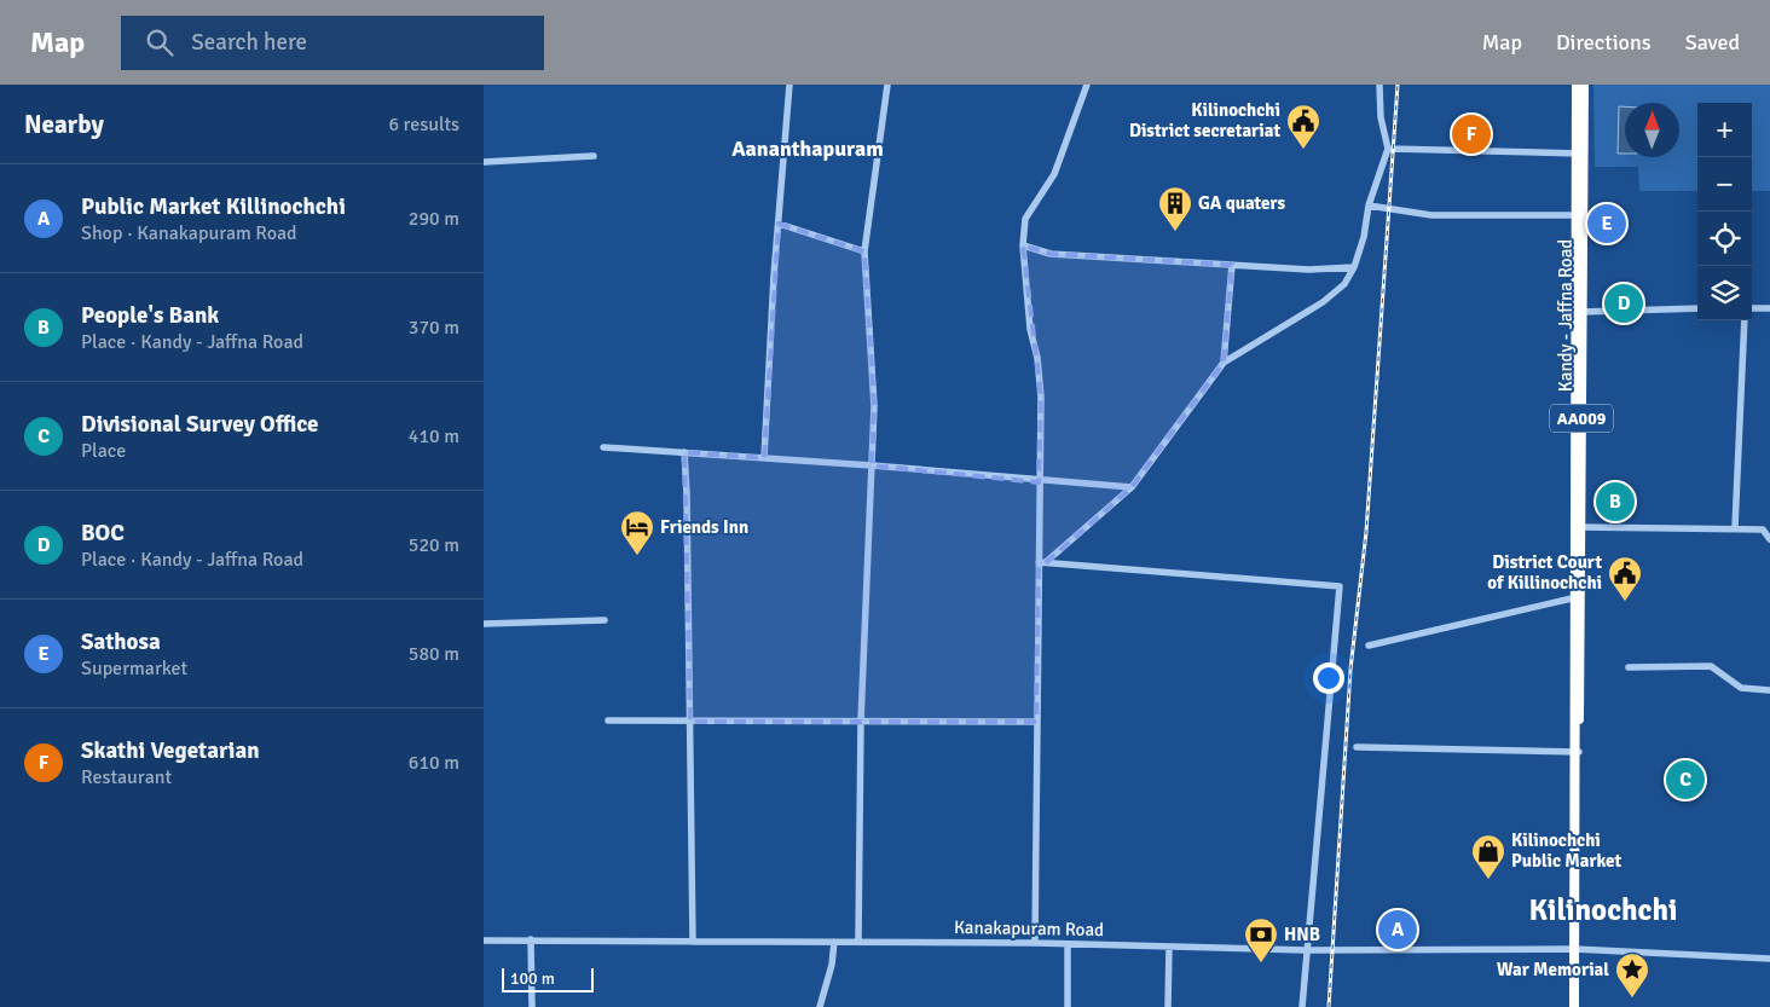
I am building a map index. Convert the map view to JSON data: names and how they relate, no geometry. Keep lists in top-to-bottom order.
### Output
{
  "streets": {
    "highway": ["Kandy - Jaffna Road", "AA009"],
    "street": ["Kanakapuram Road"]
  },
  "crossings": [
    ["Kandy - Jaffna Road", "Kanakapuram Road"]
  ],
  "districts": ["Aananthapuram", "Kilinochchi"],
  "places": {
    "public building": ["Kilinochchi District secretariat", "District Court of Killinochchi"],
    "building": ["GA quaters"],
    "hotel": ["Friends Inn"],
    "shop": ["Kilinochchi Public Market"],
    "bank": ["HNB"],
    "place": ["War Memorial"]
  },
  "scale_bar": "100 m",
  "north": "top",
  "page": {
    "header": "Map",
    "search": "Search here",
    "nav": ["Map", "Directions", "Saved"],
    "heading": ["Nearby", "6 results"],
    "map_buttons": ["+", "−"],
    "pins": [
      "F",
      "E",
      "D",
      "B",
      "C",
      "A"
    ],
    "list": [
      {
        "mark": "A",
        "name": "Public Market Killinochchi",
        "note": "Shop · Kanakapuram Road",
        "value": "290 m"
      },
      {
        "mark": "B",
        "name": "People's Bank",
        "note": "Place · Kandy - Jaffna Road",
        "value": "370 m"
      },
      {
        "mark": "C",
        "name": "Divisional Survey Office",
        "note": "Place",
        "value": "410 m"
      },
      {
        "mark": "D",
        "name": "BOC",
        "note": "Place · Kandy - Jaffna Road",
        "value": "520 m"
      },
      {
        "mark": "E",
        "name": "Sathosa",
        "note": "Supermarket",
        "value": "580 m"
      },
      {
        "mark": "F",
        "name": "Skathi Vegetarian",
        "note": "Restaurant",
        "value": "610 m"
      }
    ],
    "scale": "100 m"
  }
}
